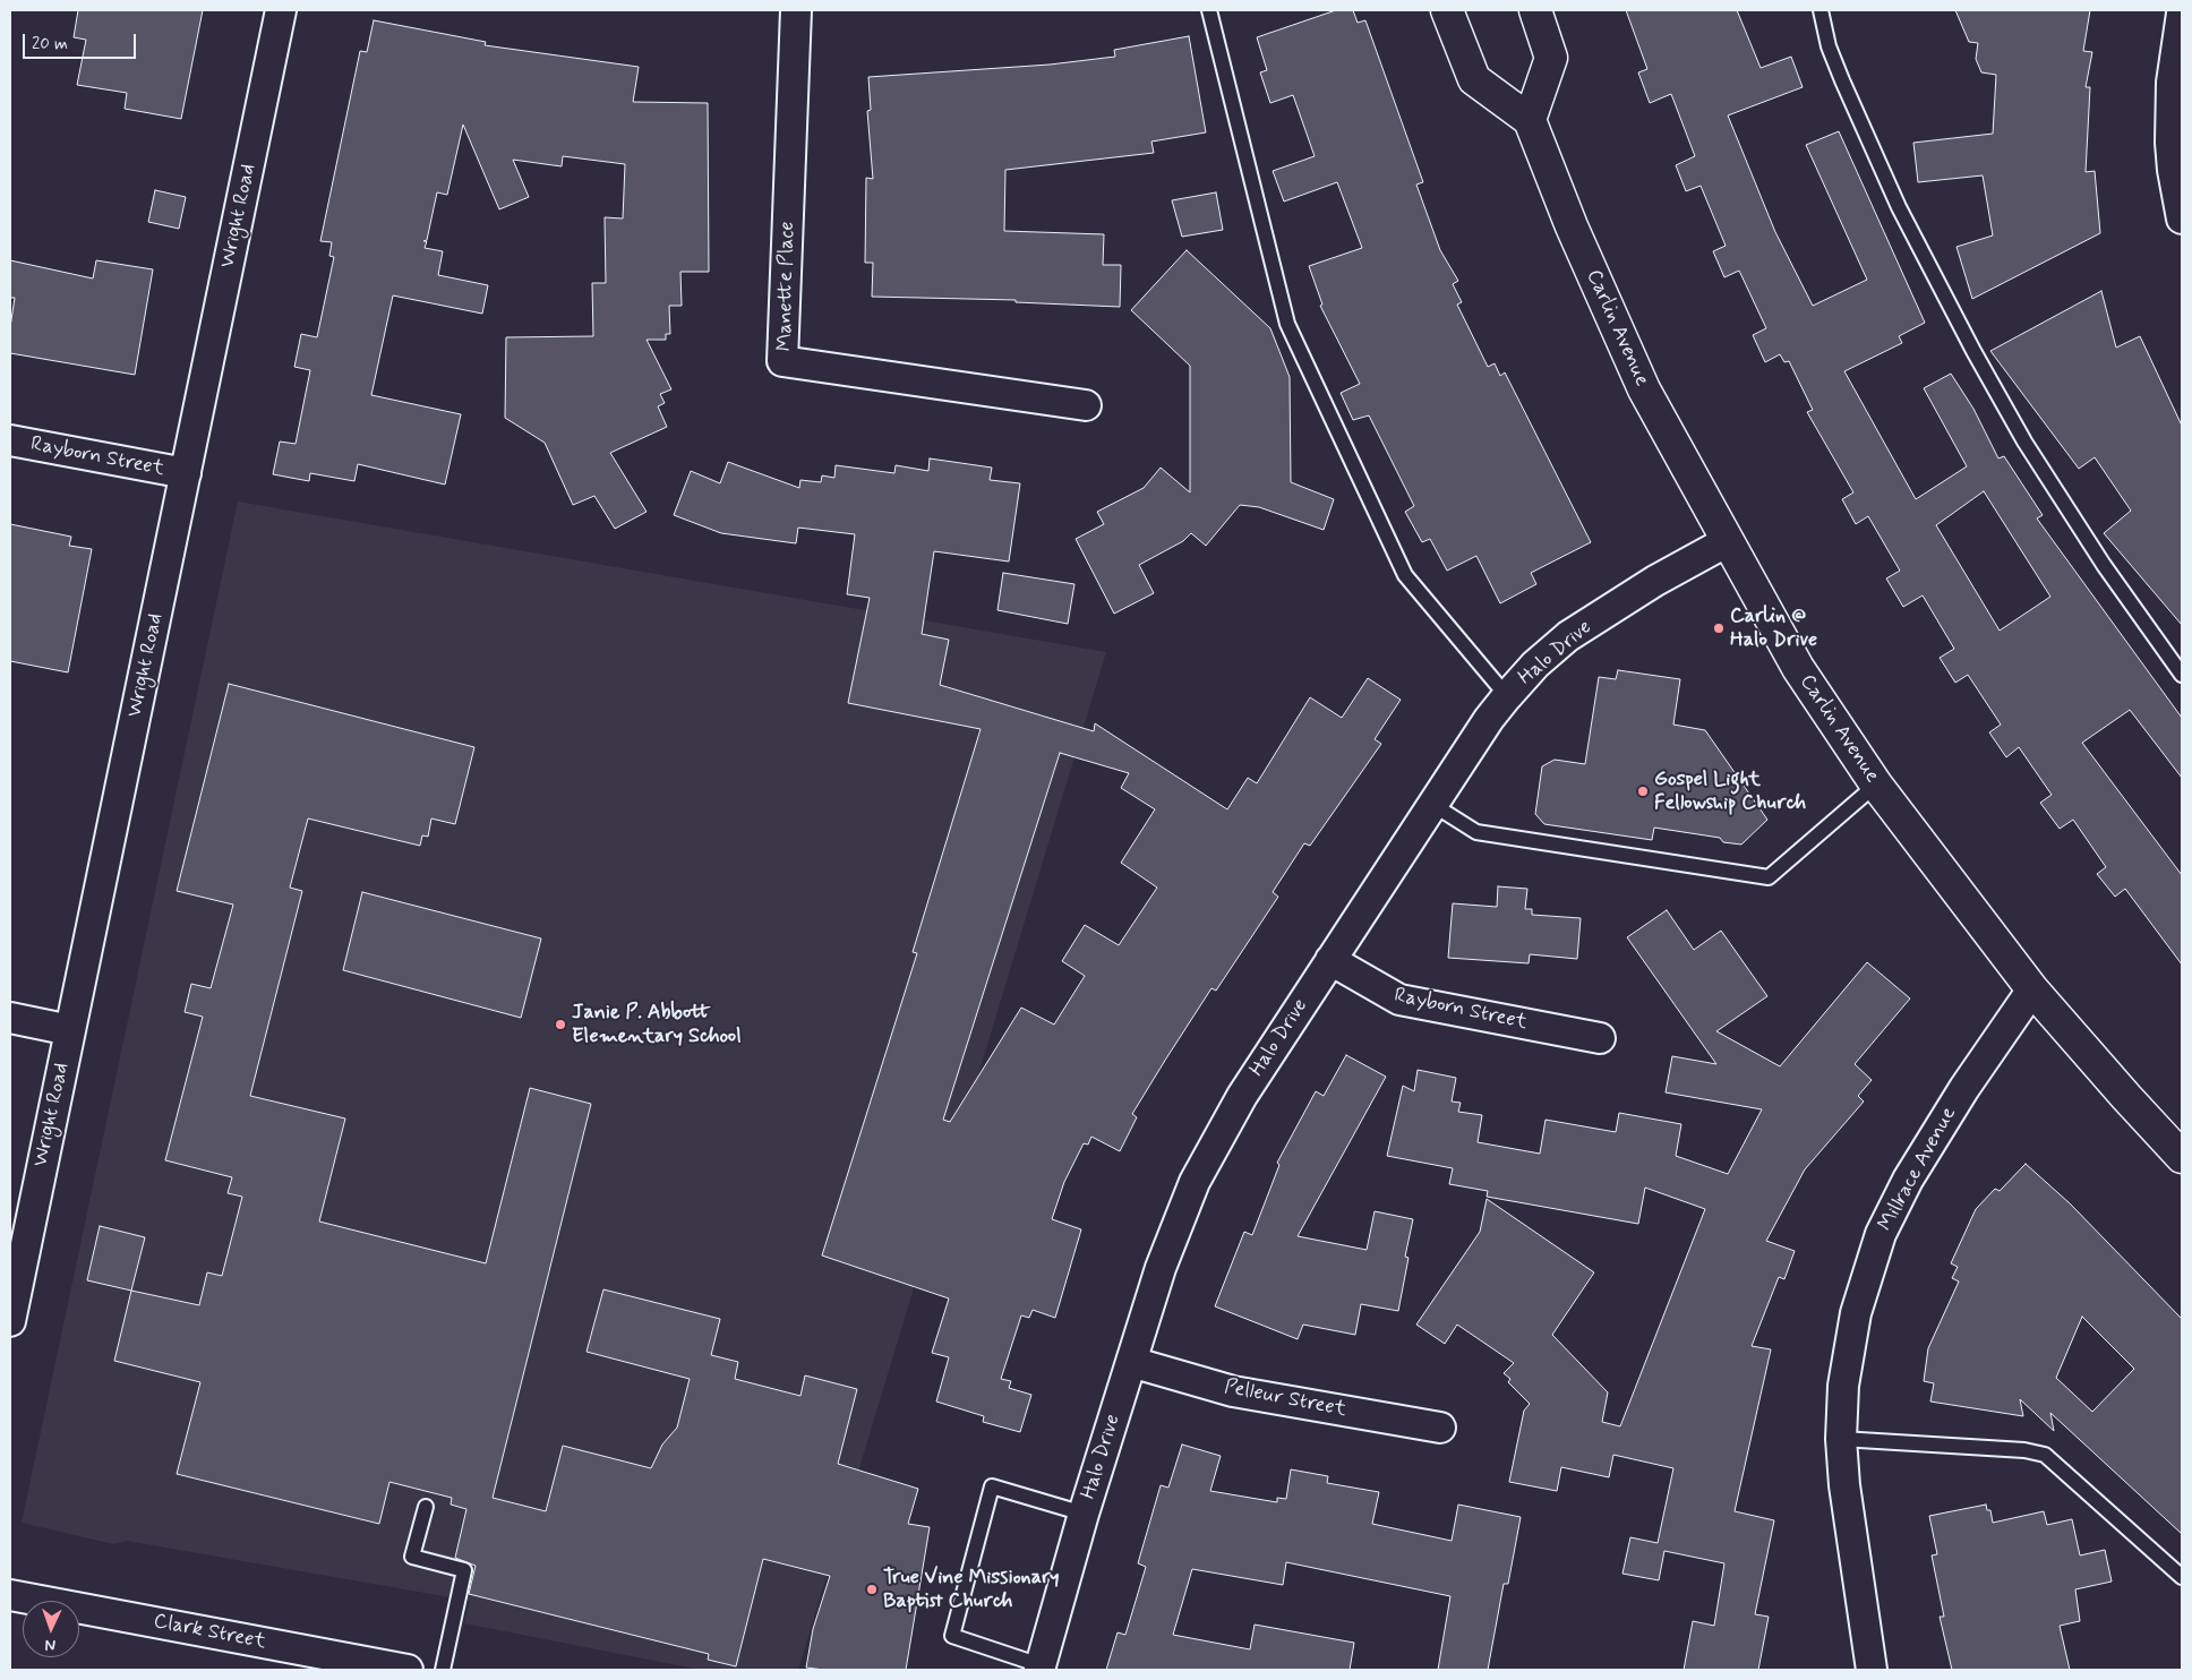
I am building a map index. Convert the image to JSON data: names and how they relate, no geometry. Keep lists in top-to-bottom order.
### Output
{
  "streets": {
    "street": [
      "Wright Road",
      "Manette Place",
      "Carlin Avenue",
      "Rayborn Street",
      "Halo Drive",
      "Millrace Avenue",
      "Pelleur Street",
      "Clark Street"
    ]
  },
  "crossings": [
    ["Wright Road", "Rayborn Street"],
    ["Carlin Avenue", "Halo Drive"],
    ["Carlin Avenue", "Millrace Avenue"],
    ["Rayborn Street", "Halo Drive"],
    ["Halo Drive", "Pelleur Street"]
  ],
  "places": [
    "Carlin @ Halo Drive",
    "Gospel Light Fellowship Church",
    "Janie P. Abbott Elementary School",
    "True Vine Missionary Baptist Church"
  ],
  "scale_bar": "20 m",
  "north": "bottom"
}
